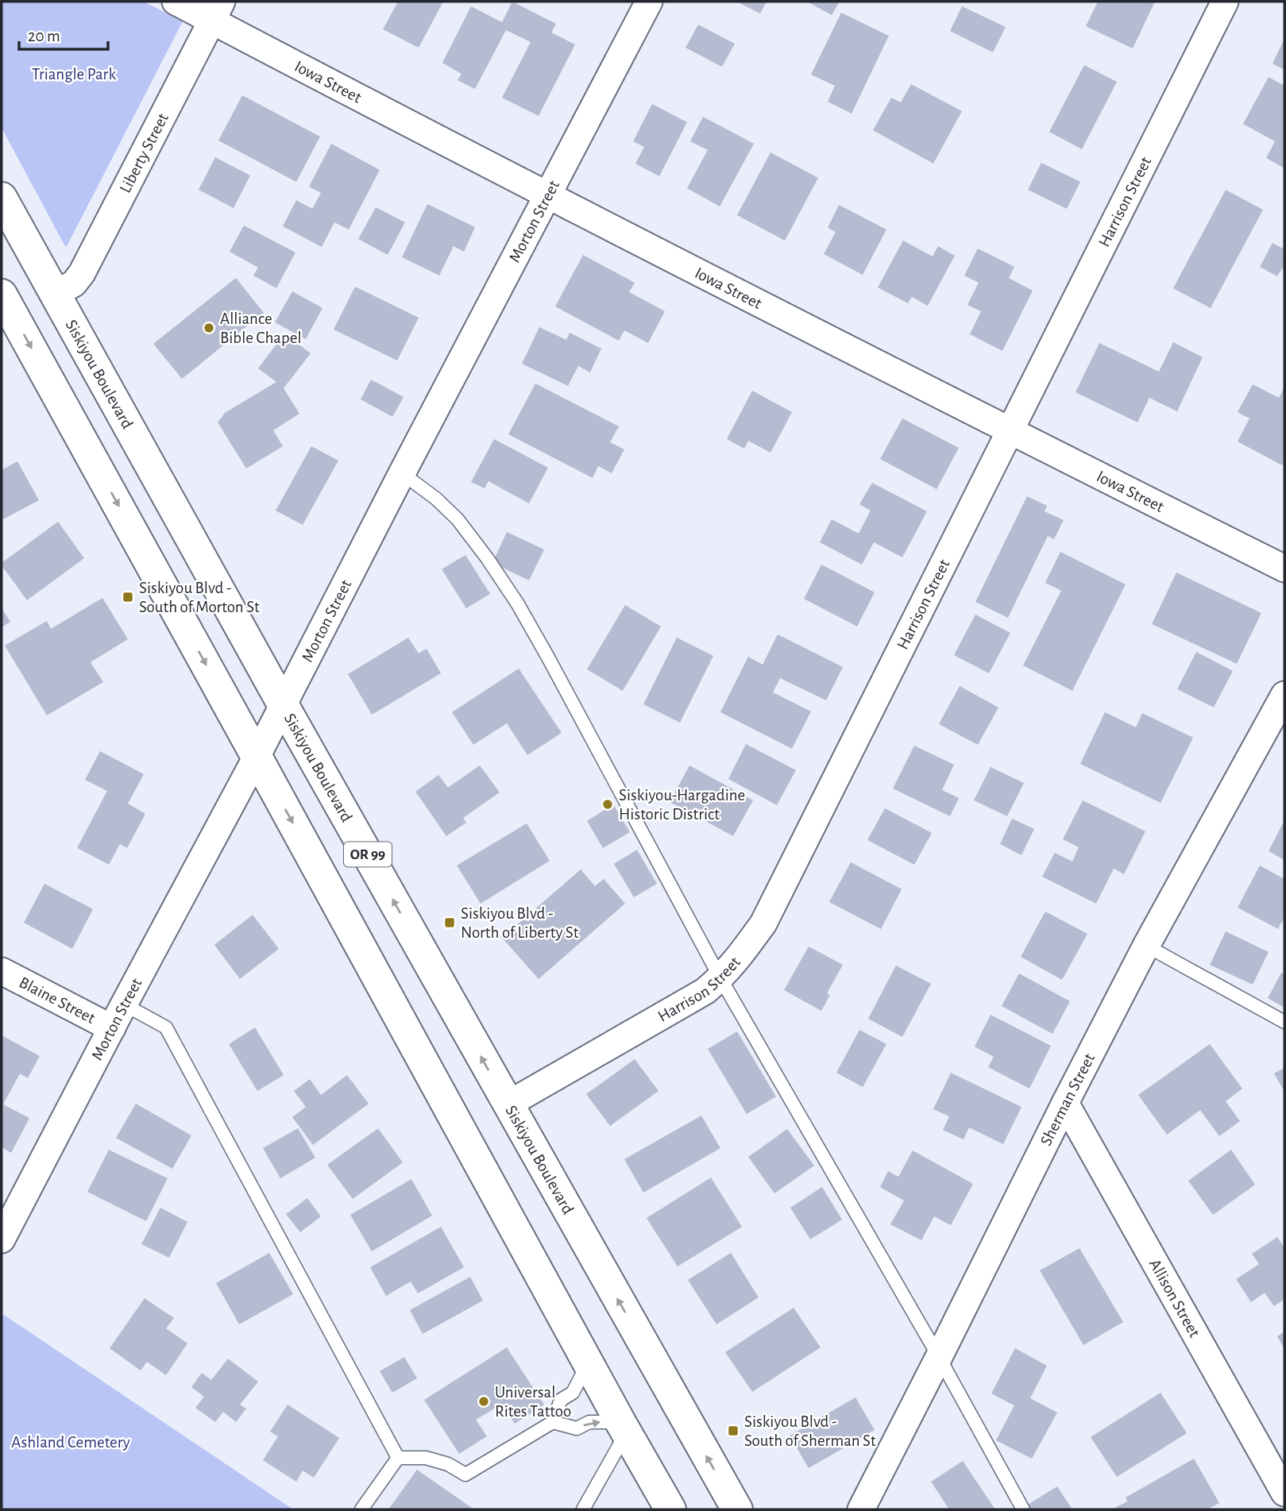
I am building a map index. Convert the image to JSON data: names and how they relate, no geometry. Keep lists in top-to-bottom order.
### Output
{
  "streets": {
    "main road": ["Siskiyou Boulevard", "OR 99"],
    "street": [
      "Iowa Street",
      "Liberty Street",
      "Harrison Street",
      "Morton Street",
      "Blaine Street",
      "Sherman Street",
      "Allison Street"
    ]
  },
  "crossings": [
    ["Iowa Street", "Liberty Street"],
    ["Iowa Street", "Harrison Street"],
    ["Iowa Street", "Morton Street"],
    ["Liberty Street", "Siskiyou Boulevard"],
    ["Harrison Street", "Siskiyou Boulevard"],
    ["Morton Street", "Siskiyou Boulevard"],
    ["Morton Street", "OR 99"],
    ["Morton Street", "Blaine Street"],
    ["Sherman Street", "Allison Street"]
  ],
  "parks": ["Triangle Park", "Ashland Cemetery"],
  "places": {
    "other": ["Alliance Bible Chapel", "Siskiyou-Hargadine Historic District", "Universal Rites Tattoo"],
    "transit": ["Siskiyou Blvd - South of Morton St", "Siskiyou Blvd - North of Liberty St", "Siskiyou Blvd - South of Sherman St"]
  },
  "scale_bar": "20 m"
}
